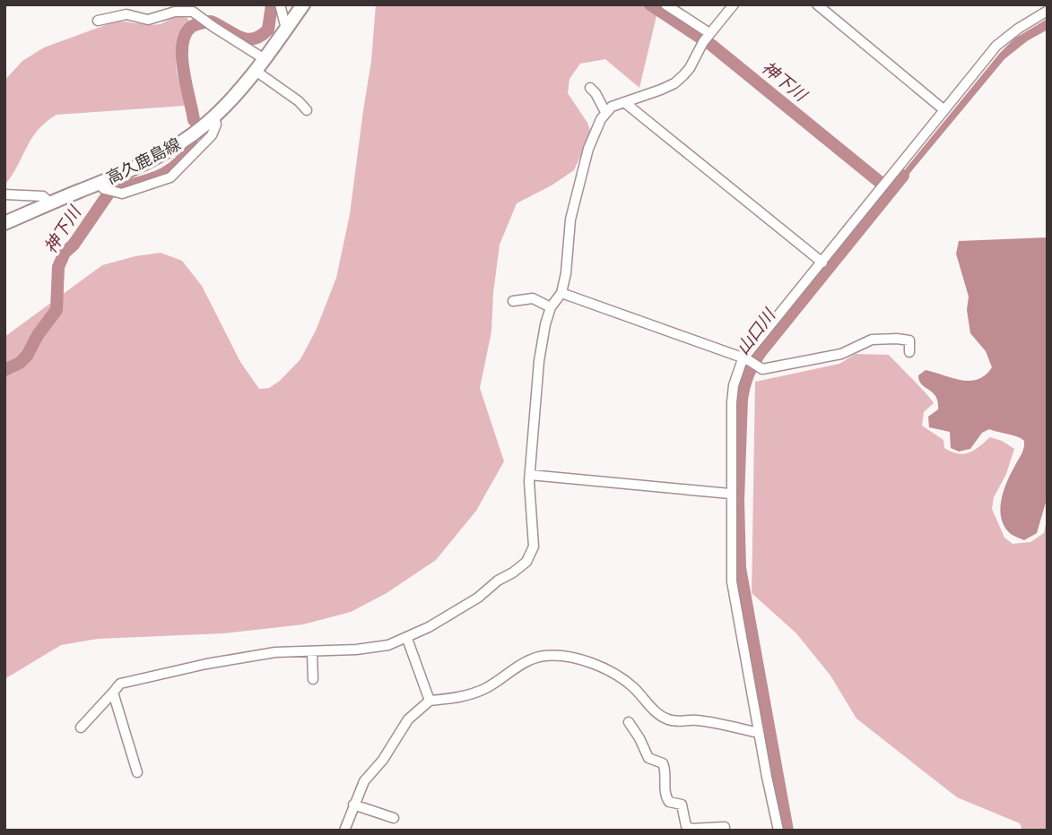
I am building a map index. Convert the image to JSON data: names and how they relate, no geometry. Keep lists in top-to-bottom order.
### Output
{
  "streets": {
    "main road": ["高久鹿島線"]
  },
  "water": ["神下川", "山口川"]
}
